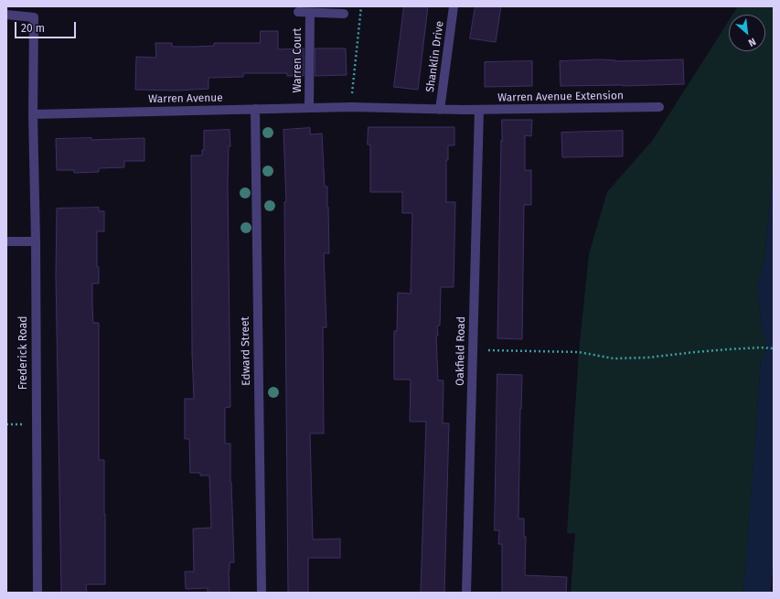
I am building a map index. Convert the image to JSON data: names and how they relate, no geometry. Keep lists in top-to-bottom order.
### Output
{
  "streets": {
    "street": [
      "Shanklin Drive",
      "Warren Court",
      "Warren Avenue Extension",
      "Warren Avenue",
      "Edward Street",
      "Oakfield Road",
      "Frederick Road"
    ]
  },
  "crossings": [
    ["Shanklin Drive", "Warren Avenue"],
    ["Warren Court", "Warren Avenue"],
    ["Warren Avenue Extension", "Warren Avenue"],
    ["Warren Avenue Extension", "Oakfield Road"],
    ["Warren Avenue", "Edward Street"],
    ["Warren Avenue", "Frederick Road"]
  ],
  "scale_bar": "20 m",
  "north": "bottom right"
}
